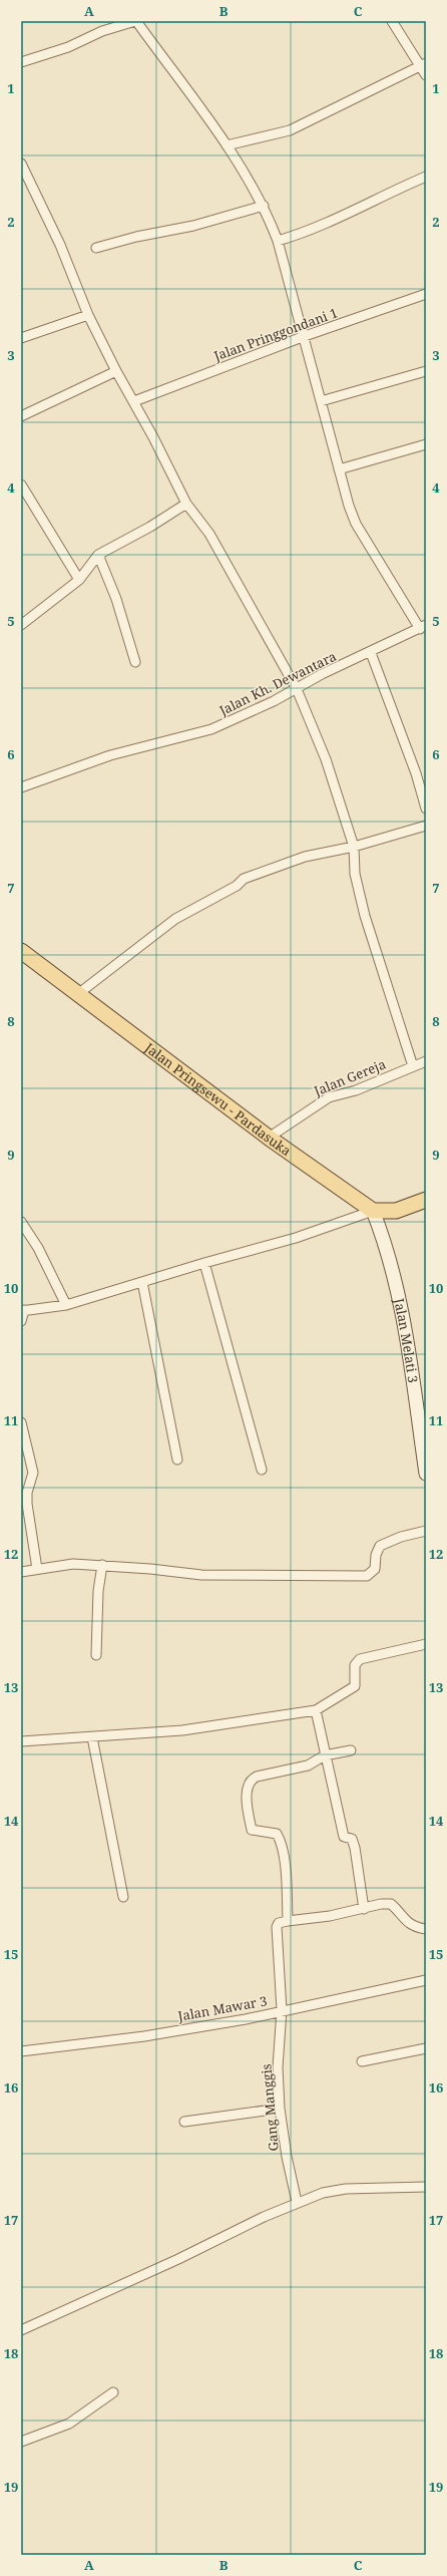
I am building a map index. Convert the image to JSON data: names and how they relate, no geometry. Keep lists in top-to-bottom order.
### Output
{
  "streets": {
    "main road": ["Jalan Pringsewu - Pardasuka"],
    "street": [
      "Jalan Pringgondani 1",
      "Jalan Kh. Dewantara",
      "Jalan Gereja",
      "Jalan Melati 3",
      "Jalan Mawar 3",
      "Gang Manggis"
    ]
  },
  "crossings": [
    ["Jalan Gereja", "Jalan Pringsewu - Pardasuka"],
    ["Jalan Pringsewu - Pardasuka", "Jalan Melati 3"],
    ["Jalan Mawar 3", "Gang Manggis"]
  ],
  "grid": {
    "columns": ["A", "B", "C"],
    "rows": [
      "1",
      "2",
      "3",
      "4",
      "5",
      "6",
      "7",
      "8",
      "9",
      "10",
      "11",
      "12",
      "13",
      "14",
      "15",
      "16",
      "17",
      "18",
      "19"
    ]
  }
}
